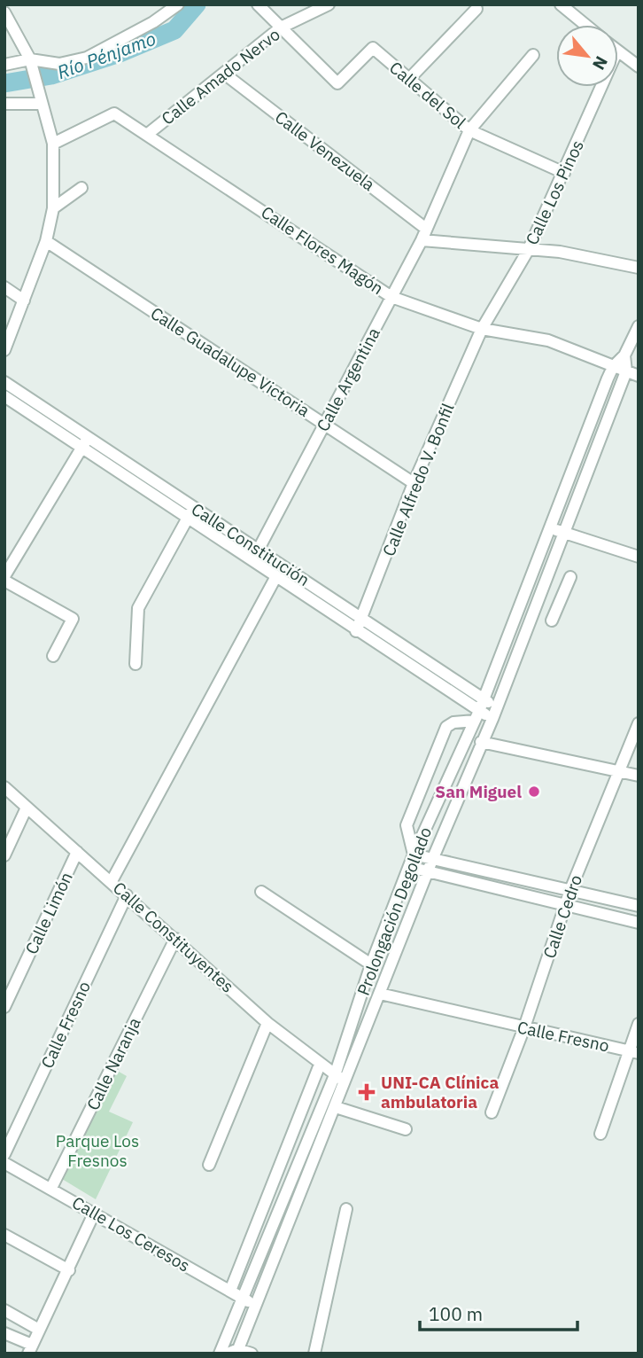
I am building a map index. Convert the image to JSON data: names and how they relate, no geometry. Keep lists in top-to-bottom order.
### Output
{
  "streets": {
    "street": [
      "Calle Amado Nervo",
      "Calle del Sol",
      "Calle Venezuela",
      "Calle Los Pinos",
      "Calle Flores Magón",
      "Calle Guadalupe Victoria",
      "Calle Argentina",
      "Calle Alfredo V. Bonfil",
      "Calle Constitución",
      "Prolongación Degollado",
      "Calle Limón",
      "Calle Cedro",
      "Calle Constituyentes",
      "Calle Fresno",
      "Calle Naranja",
      "Calle Los Ceresos"
    ]
  },
  "crossings": [
    ["Calle Amado Nervo", "Calle del Sol"],
    ["Calle Amado Nervo", "Calle Venezuela"],
    ["Calle Amado Nervo", "Calle Flores Magón"],
    ["Calle del Sol", "Calle Los Pinos"],
    ["Calle del Sol", "Calle Argentina"],
    ["Calle Venezuela", "Calle Argentina"],
    ["Calle Los Pinos", "Calle Flores Magón"],
    ["Calle Los Pinos", "Calle Alfredo V. Bonfil"],
    ["Calle Flores Magón", "Calle Argentina"],
    ["Calle Flores Magón", "Calle Alfredo V. Bonfil"],
    ["Calle Flores Magón", "Prolongación Degollado"],
    ["Calle Guadalupe Victoria", "Calle Argentina"],
    ["Calle Guadalupe Victoria", "Calle Alfredo V. Bonfil"],
    ["Calle Argentina", "Calle Constitución"],
    ["Calle Alfredo V. Bonfil", "Calle Constitución"],
    ["Calle Constitución", "Prolongación Degollado"],
    ["Calle Constitución", "Calle Constituyentes"],
    ["Prolongación Degollado", "Calle Constituyentes"],
    ["Prolongación Degollado", "Calle Fresno"],
    ["Prolongación Degollado", "Calle Los Ceresos"],
    ["Calle Limón", "Calle Constituyentes"],
    ["Calle Cedro", "Calle Fresno"],
    ["Calle Constituyentes", "Calle Fresno"],
    ["Calle Constituyentes", "Calle Naranja"],
    ["Calle Naranja", "Calle Los Ceresos"]
  ],
  "water": ["Río Pénjamo"],
  "parks": ["Parque Los Fresnos"],
  "places": {
    "other": ["San Miguel"],
    "health": ["UNI-CA Clínica ambulatoria"]
  },
  "scale_bar": "100 m",
  "north": "bottom right"
}
